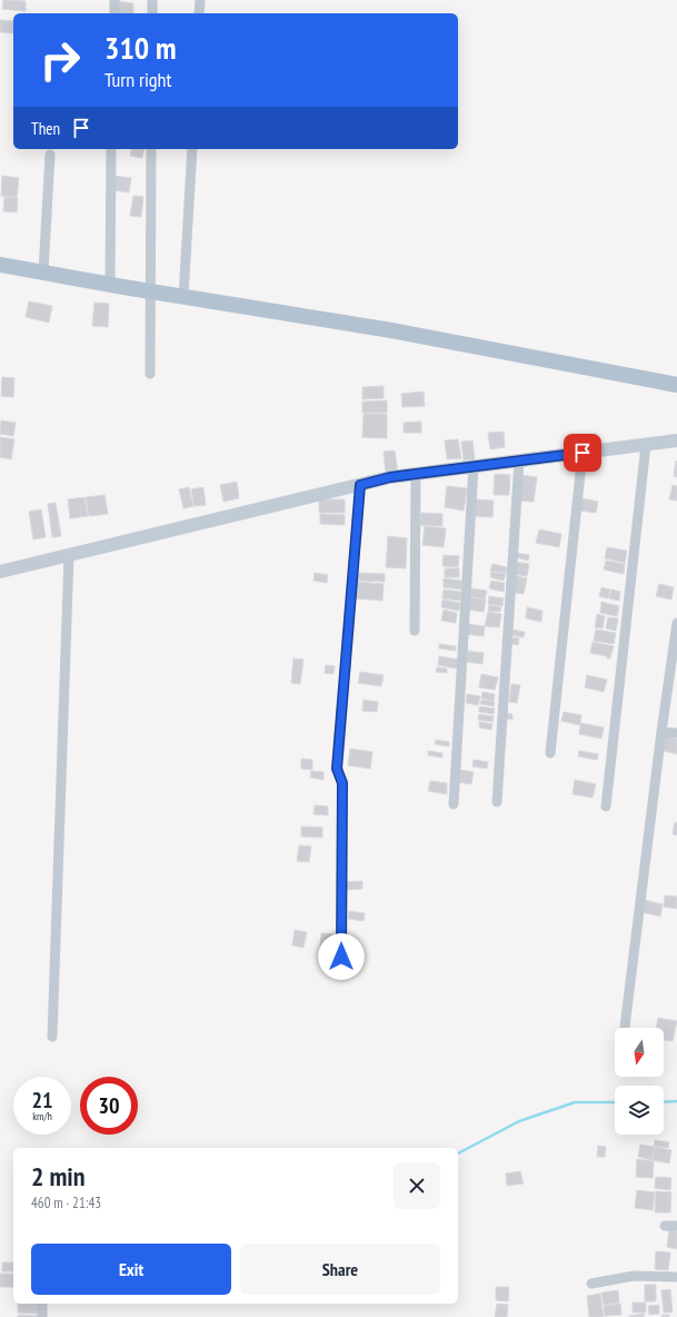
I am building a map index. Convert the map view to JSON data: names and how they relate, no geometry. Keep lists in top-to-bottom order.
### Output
{
  "north": "bottom",
  "page": {
    "turn": ["310 m", "Turn right"],
    "then": "Then",
    "speed": "21 km/h",
    "limit": "30",
    "heading": ["2 min", "460 m · 21:43"],
    "buttons": ["Exit", "Share"]
  }
}
